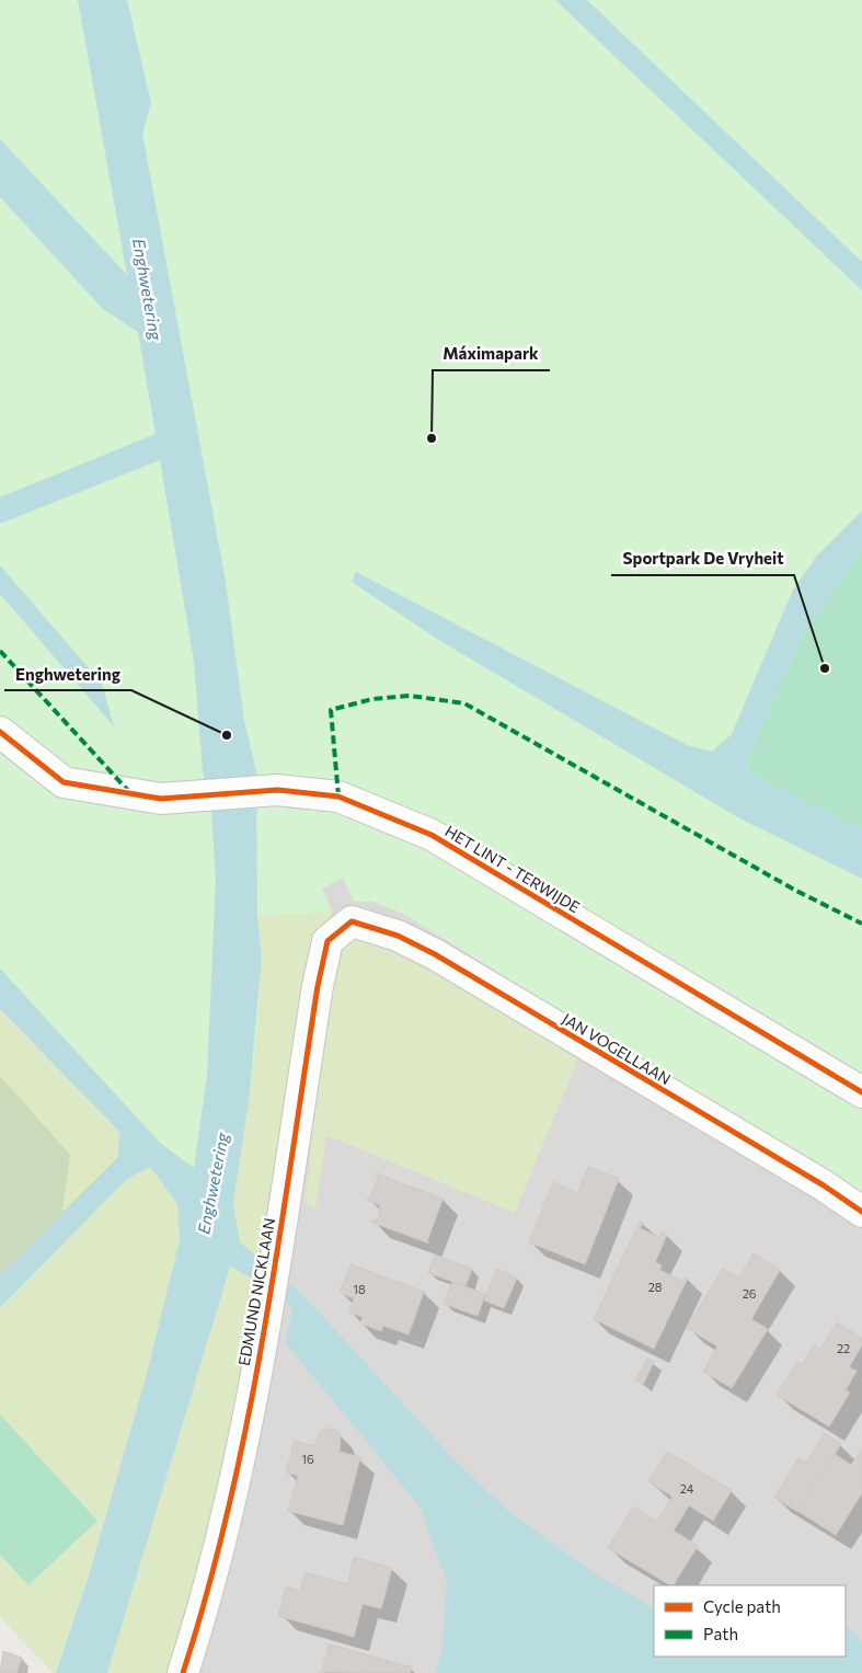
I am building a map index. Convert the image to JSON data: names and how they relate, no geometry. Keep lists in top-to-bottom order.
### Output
{
  "streets": {
    "street": ["HET LINT - TERWIJDE", "JAN VOGELLAAN", "EDMUND NICKLAAN"]
  },
  "crossings": [
    ["JAN VOGELLAAN", "EDMUND NICKLAAN"]
  ],
  "water": ["Enghwetering"],
  "places": ["Máximapark", "Sportpark De Vryheit", "Enghwetering"],
  "house_numbers": [
    "28",
    "18",
    "26",
    "22",
    "16",
    "24"
  ],
  "legend": ["Cycle path", "Path"]
}
